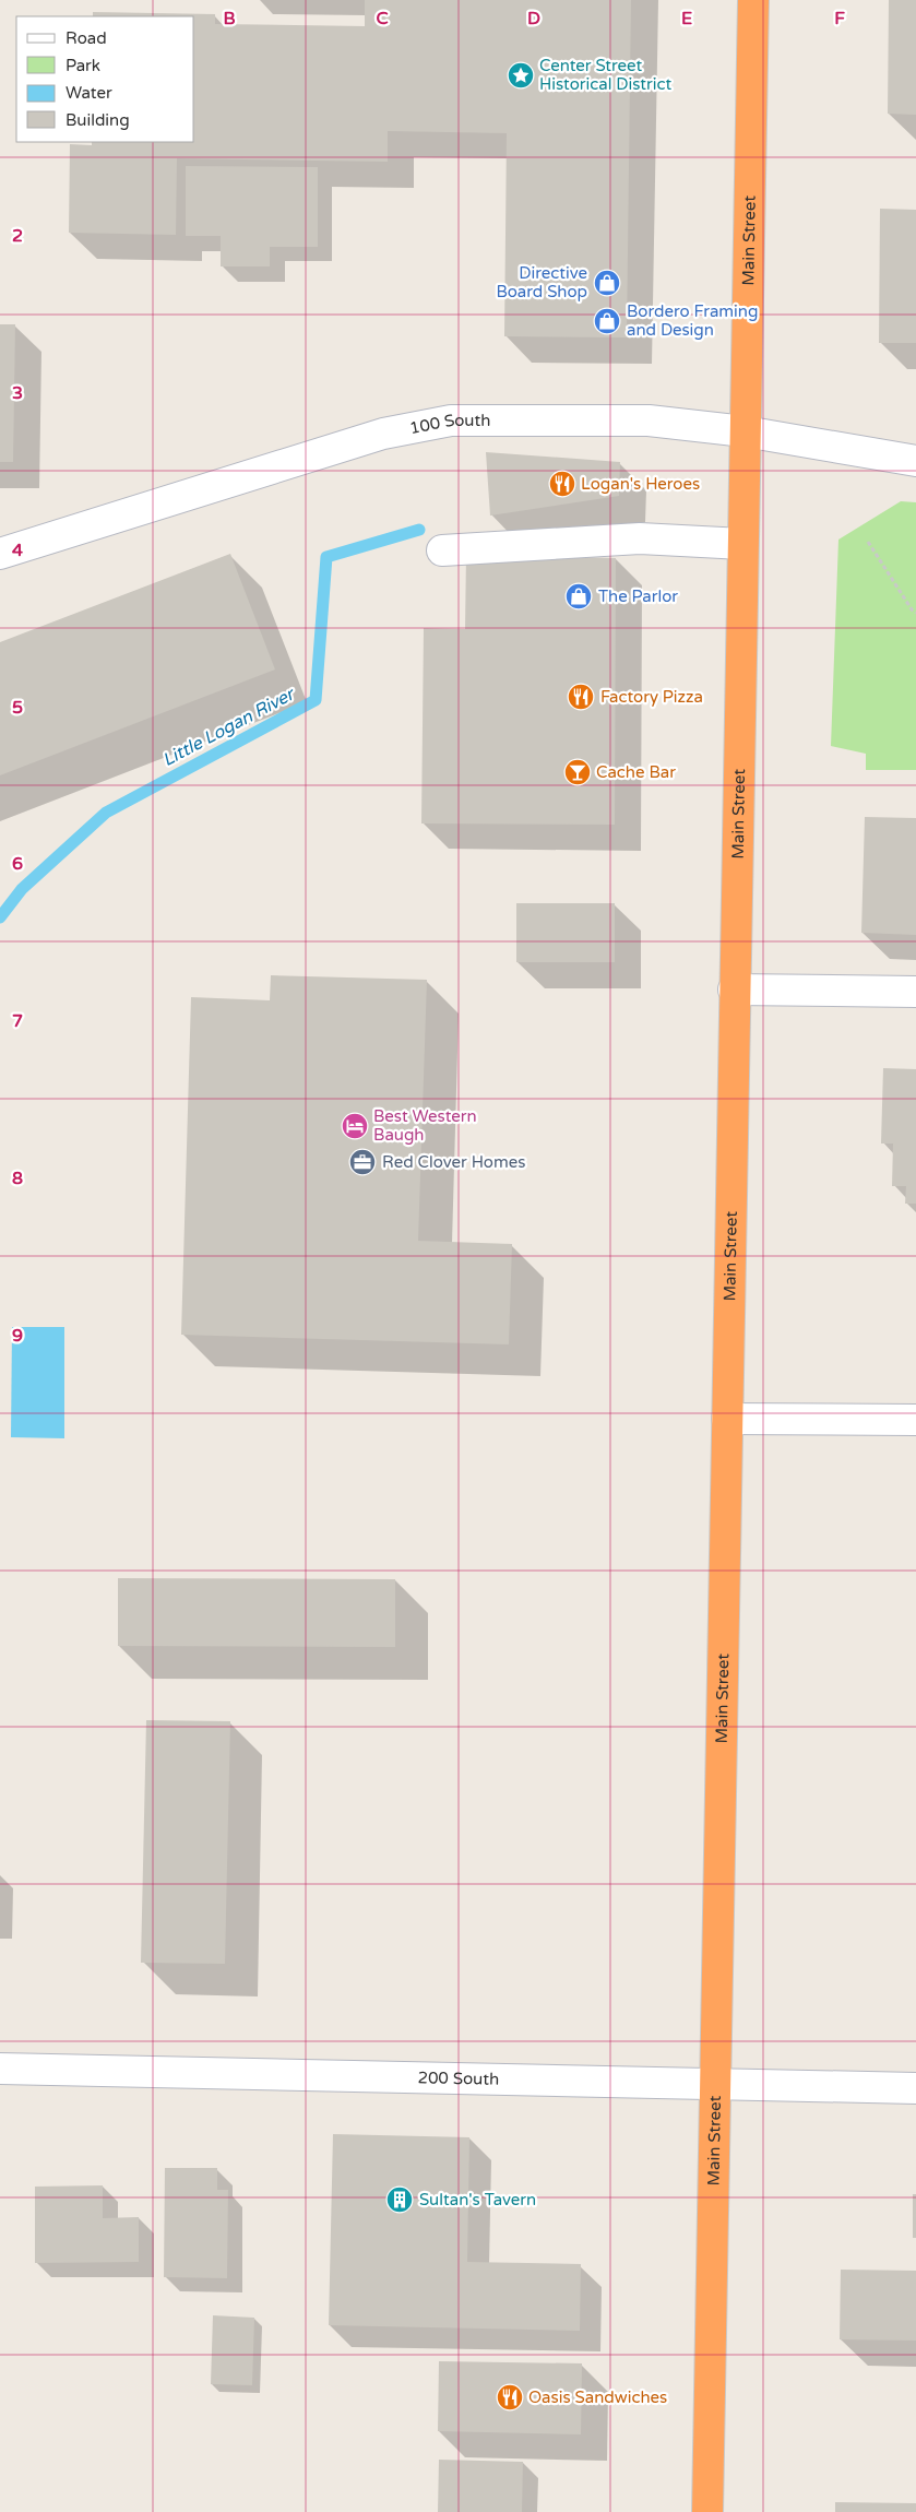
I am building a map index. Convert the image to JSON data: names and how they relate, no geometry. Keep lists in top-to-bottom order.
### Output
{
  "streets": {
    "highway": ["Main Street"],
    "street": ["100 South", "200 South"]
  },
  "crossings": [
    ["Main Street", "100 South"],
    ["Main Street", "200 South"]
  ],
  "water": ["Little Logan River"],
  "places": {
    "place": ["Center Street Historical District"],
    "shop": ["Directive Board Shop", "Bordero Framing and Design", "The Parlor"],
    "restaurant": ["Logan's Heroes", "Factory Pizza", "Oasis Sandwiches"],
    "bar": ["Cache Bar"],
    "hotel": ["Best Western Baugh"],
    "office": ["Red Clover Homes"],
    "building": ["Sultan's Tavern"]
  },
  "legend": [
    "Road",
    "Park",
    "Water",
    "Building"
  ],
  "grid": {
    "columns": [
      "B",
      "C",
      "D",
      "E",
      "F"
    ],
    "rows": [
      "2",
      "3",
      "4",
      "5",
      "6",
      "7",
      "8",
      "9"
    ]
  }
}
